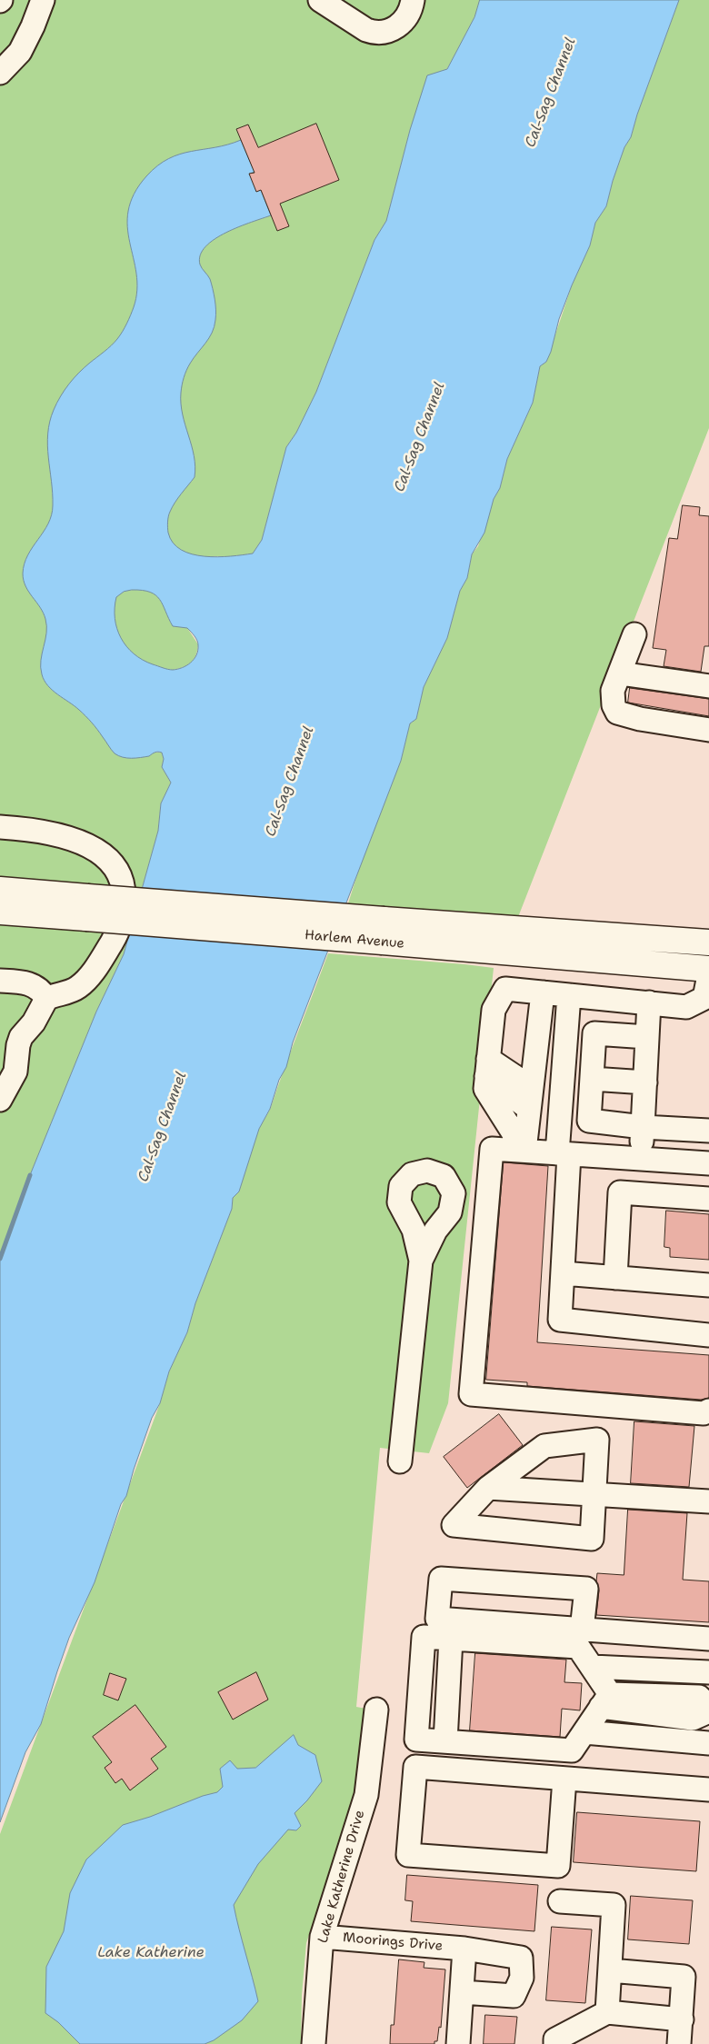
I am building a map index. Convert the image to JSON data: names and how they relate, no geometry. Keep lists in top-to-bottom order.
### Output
{
  "streets": {
    "main road": ["Harlem Avenue"],
    "street": ["Lake Katherine Drive", "Moorings Drive"]
  },
  "crossings": [
    ["Lake Katherine Drive", "Moorings Drive"]
  ],
  "water": ["Cal-Sag Channel", "Lake Katherine"]
}
